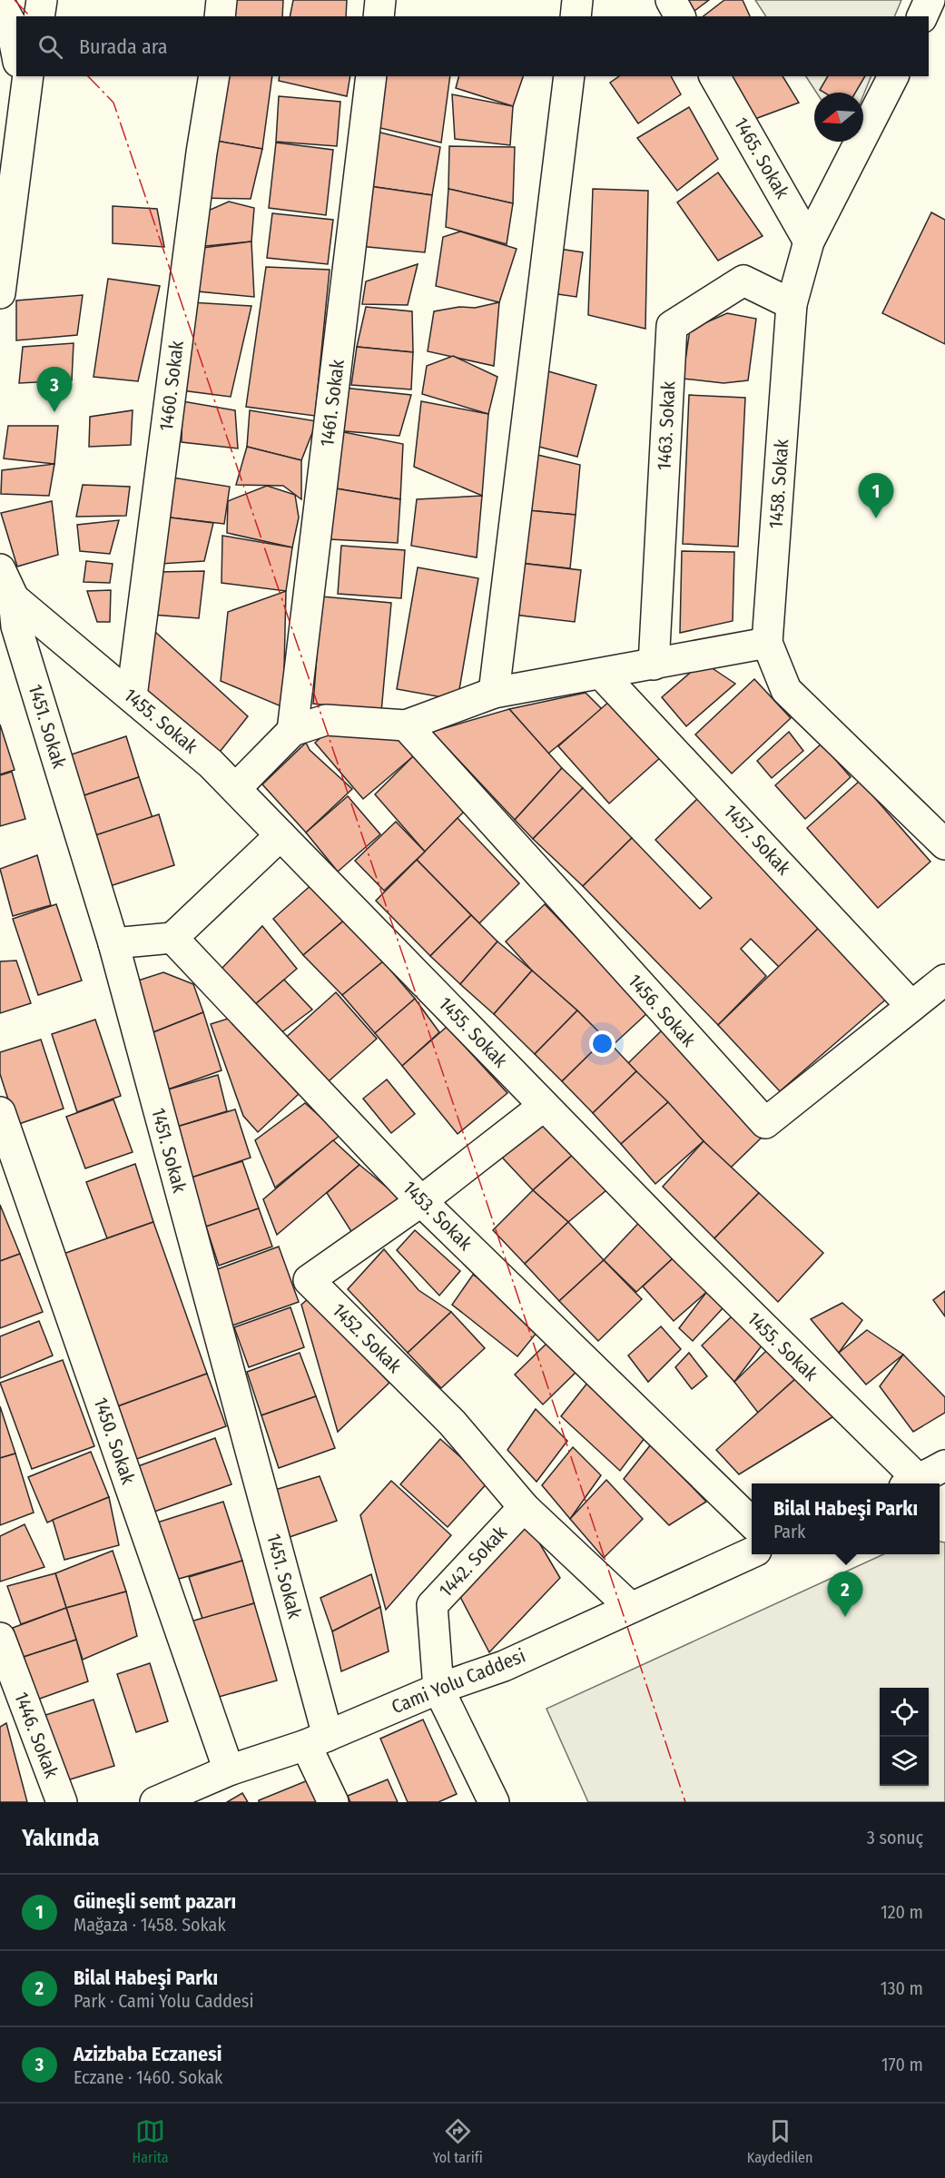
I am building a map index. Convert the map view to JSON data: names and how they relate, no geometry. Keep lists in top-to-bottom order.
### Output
{
  "streets": {
    "street": [
      "1465. Sokak",
      "1460. Sokak",
      "1461. Sokak",
      "1463. Sokak",
      "1458. Sokak",
      "1455. Sokak",
      "1451. Sokak",
      "1457. Sokak",
      "1456. Sokak",
      "1453. Sokak",
      "1452. Sokak",
      "1450. Sokak",
      "1442. Sokak",
      "Cami Yolu Caddesi",
      "1446. Sokak"
    ]
  },
  "crossings": [
    ["1465. Sokak", "1458. Sokak"],
    ["1460. Sokak", "1455. Sokak"],
    ["1463. Sokak", "1458. Sokak"],
    ["1455. Sokak", "1451. Sokak"],
    ["1455. Sokak", "1452. Sokak"],
    ["1451. Sokak", "Cami Yolu Caddesi"],
    ["1457. Sokak", "1456. Sokak"],
    ["1453. Sokak", "1452. Sokak"],
    ["1452. Sokak", "1442. Sokak"],
    ["1452. Sokak", "Cami Yolu Caddesi"],
    ["1450. Sokak", "Cami Yolu Caddesi"],
    ["1442. Sokak", "Cami Yolu Caddesi"]
  ],
  "north": "left",
  "page": {
    "search": "Burada ara",
    "pins": ["3", "1", "2"],
    "popup": ["Bilal Habeşi Parkı", "Park"],
    "heading": ["Yakında", "3 sonuç"],
    "list": [
      {
        "mark": "1",
        "name": "Güneşli semt pazarı",
        "note": "Mağaza · 1458. Sokak",
        "value": "120 m"
      },
      {
        "mark": "2",
        "name": "Bilal Habeşi Parkı",
        "note": "Park · Cami Yolu Caddesi",
        "value": "130 m"
      },
      {
        "mark": "3",
        "name": "Azizbaba Eczanesi",
        "note": "Eczane · 1460. Sokak",
        "value": "170 m"
      }
    ],
    "nav": ["Harita", "Yol tarifi", "Kaydedilen"]
  }
}
